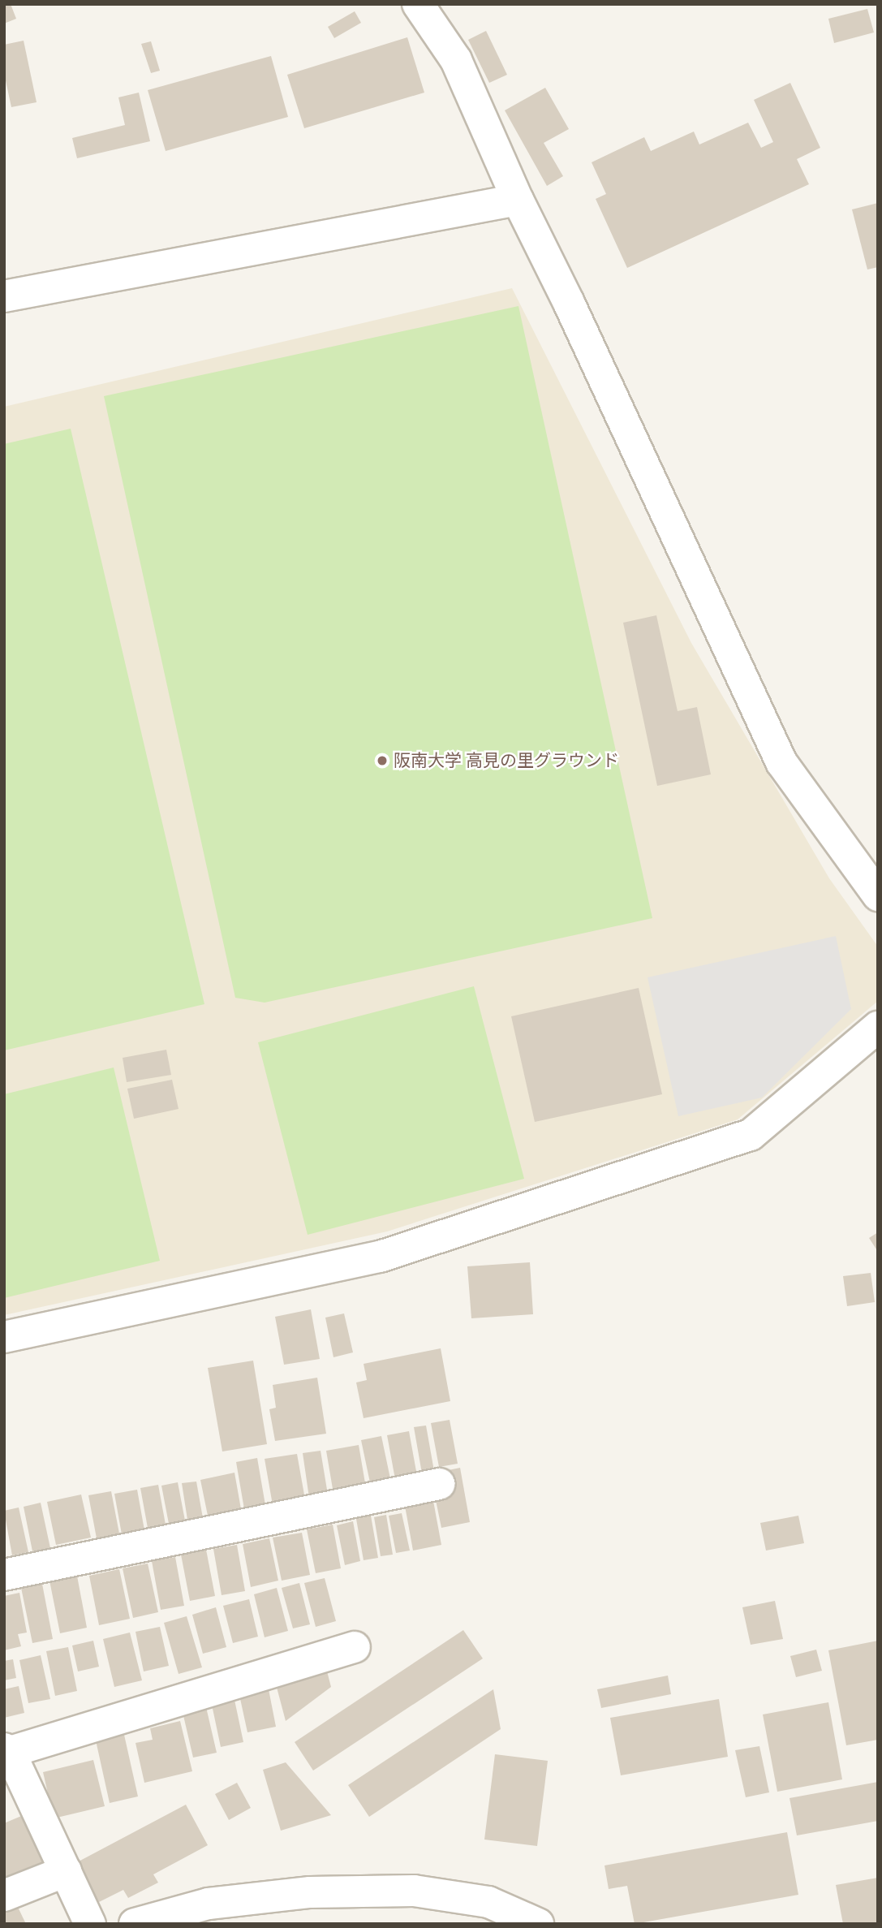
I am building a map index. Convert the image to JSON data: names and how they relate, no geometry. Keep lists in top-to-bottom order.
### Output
{
  "places": ["阪南大学 高見の里グラウンド"]
}
